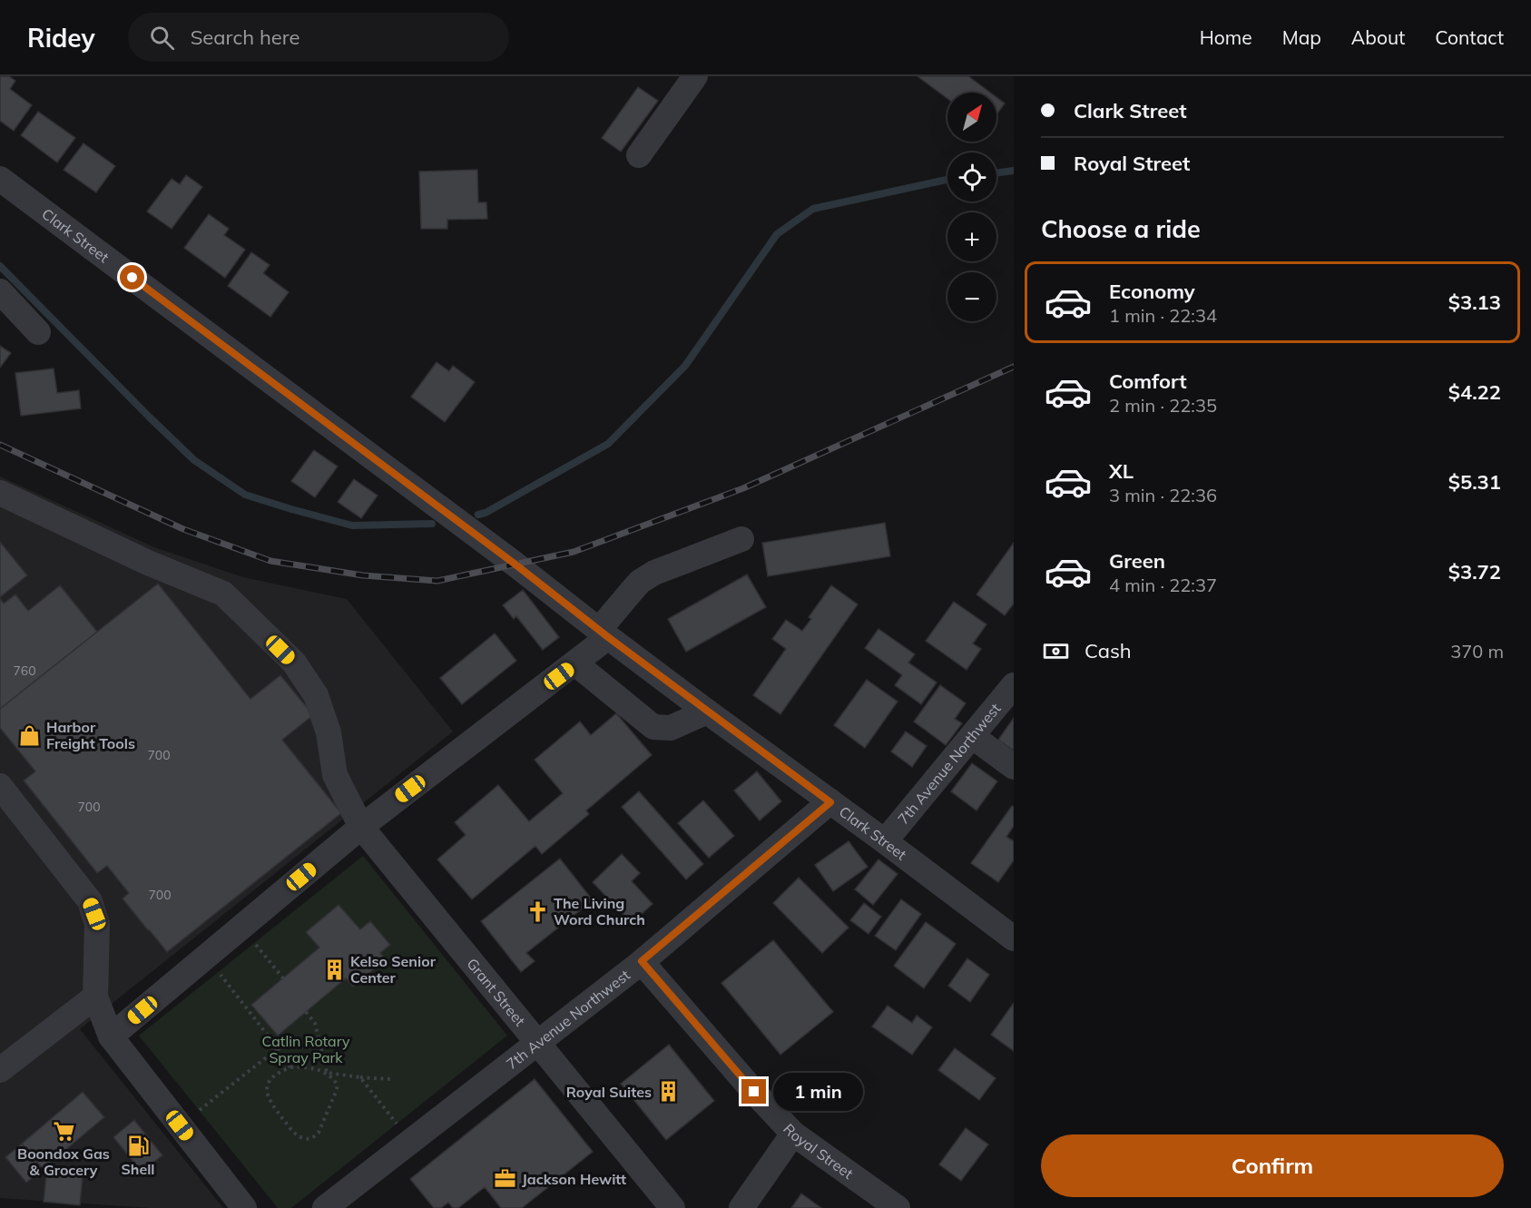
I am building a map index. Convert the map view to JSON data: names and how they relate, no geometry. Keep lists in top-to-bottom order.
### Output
{
  "streets": {
    "street": [
      "Clark Street",
      "7th Avenue Northwest",
      "Grant Street",
      "Royal Street"
    ]
  },
  "crossings": [
    ["Clark Street", "7th Avenue Northwest"],
    ["7th Avenue Northwest", "Grant Street"],
    ["7th Avenue Northwest", "Royal Street"]
  ],
  "parks": ["Catlin Rotary Spray Park"],
  "places": {
    "shop": ["Harbor Freight Tools"],
    "church": ["The Living Word Church"],
    "building": ["Kelso Senior Center", "Royal Suites"],
    "supermarket": ["Boondox Gas & Grocery"],
    "fuel station": ["Shell"],
    "office": ["Jackson Hewitt"]
  },
  "house_numbers": [
    "760",
    "700",
    "700",
    "700"
  ],
  "north": "top right",
  "page": {
    "header": "Ridey",
    "search": "Search here",
    "nav": [
      "Home",
      "Map",
      "About",
      "Contact"
    ],
    "banner": ["Clark Street", "Royal Street"],
    "map_buttons": ["+", "−"],
    "heading": "Choose a ride",
    "list": [
      {
        "name": "Economy",
        "note": "1 min · 22:34",
        "value": "$3.13"
      },
      {
        "name": "Comfort",
        "note": "2 min · 22:35",
        "value": "$4.22"
      },
      {
        "name": "XL",
        "note": "3 min · 22:36",
        "value": "$5.31"
      },
      {
        "name": "Green",
        "note": "4 min · 22:37",
        "value": "$3.72"
      }
    ],
    "pay": ["Cash", "370 m"],
    "bubble": "1 min",
    "buttons": "Confirm"
  }
}
